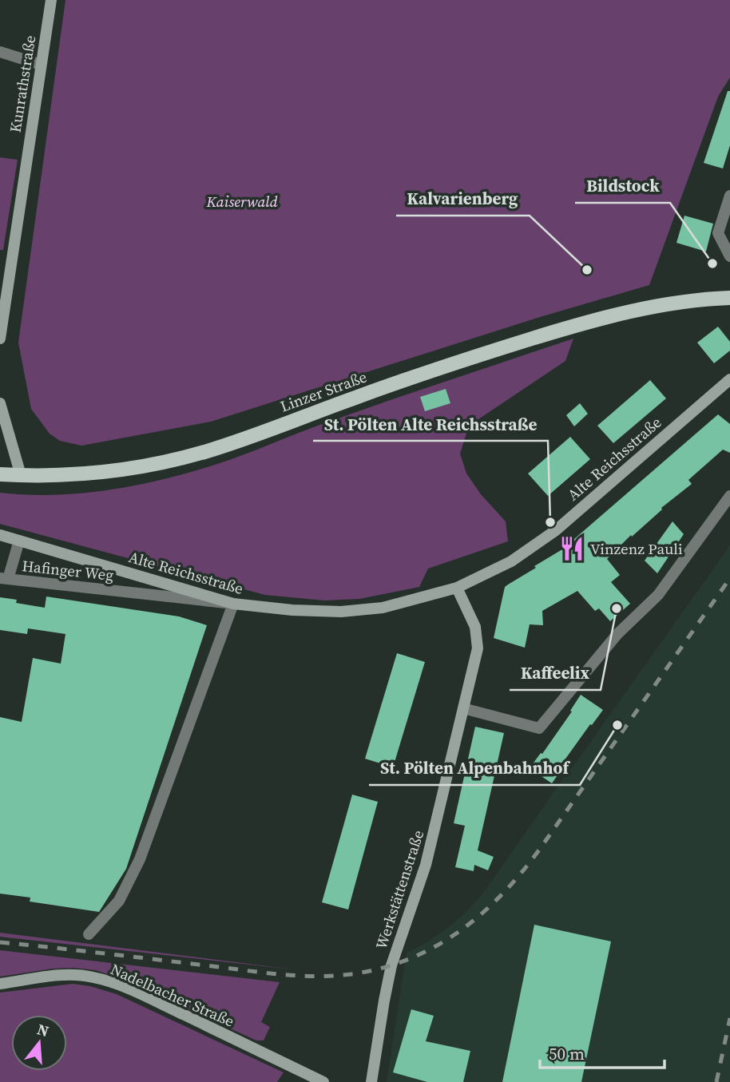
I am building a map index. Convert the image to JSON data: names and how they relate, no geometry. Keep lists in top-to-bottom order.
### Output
{
  "streets": {
    "main road": ["Linzer Straße"],
    "street": [
      "Kunrathstraße",
      "Alte Reichsstraße",
      "Hafinger Weg",
      "Werkstättenstraße",
      "Nadelbacher Straße"
    ]
  },
  "crossings": [
    ["Alte Reichsstraße", "Hafinger Weg"],
    ["Alte Reichsstraße", "Werkstättenstraße"]
  ],
  "parks": ["Kaiserwald"],
  "places": {
    "other": [
      "Bildstock",
      "Kalvarienberg",
      "St. Pölten Alte Reichsstraße",
      "Kaffeelix",
      "St. Pölten Alpenbahnhof"
    ],
    "restaurant": ["Vinzenz Pauli"]
  },
  "scale_bar": "50 m",
  "north": "top"
}
